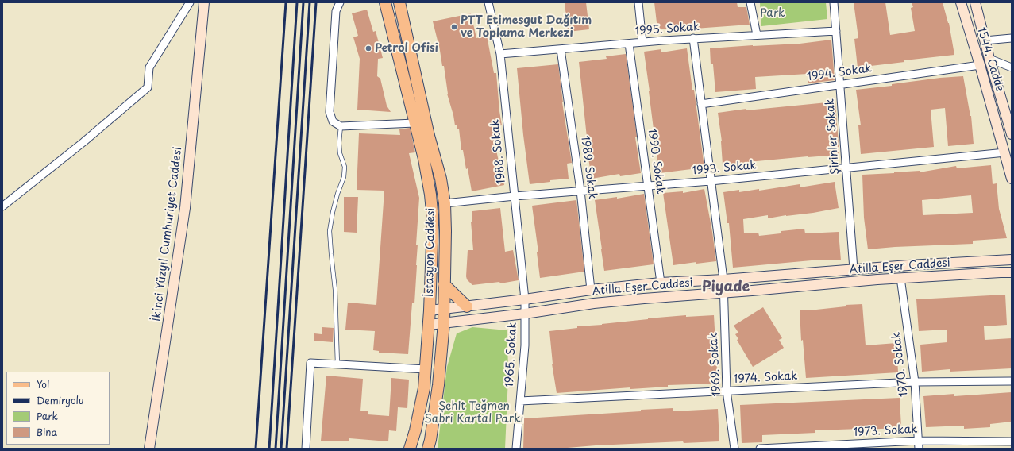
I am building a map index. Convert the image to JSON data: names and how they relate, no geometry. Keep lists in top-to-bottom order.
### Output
{
  "streets": {
    "main road": [
      "1544. Cadde",
      "İkinci Yüzyıl Cumhuriyet Caddesi",
      "İstasyon Caddesi",
      "Atilla Eşer Caddesi"
    ],
    "street": [
      "1995. Sokak",
      "1994. Sokak",
      "Şirinler Sokak",
      "1988. Sokak",
      "1990. Sokak",
      "1989. Sokak",
      "1993. Sokak",
      "1965. Sokak",
      "1969. Sokak",
      "1970. Sokak",
      "1974. Sokak",
      "1973. Sokak"
    ]
  },
  "crossings": [
    ["1995. Sokak", "Şirinler Sokak"],
    ["1995. Sokak", "1988. Sokak"],
    ["1995. Sokak", "1990. Sokak"],
    ["1995. Sokak", "1989. Sokak"],
    ["1995. Sokak", "1969. Sokak"],
    ["1544. Cadde", "1994. Sokak"],
    ["1544. Cadde", "1993. Sokak"],
    ["1994. Sokak", "Şirinler Sokak"],
    ["1994. Sokak", "1969. Sokak"],
    ["Şirinler Sokak", "1993. Sokak"],
    ["Şirinler Sokak", "Atilla Eşer Caddesi"],
    ["1988. Sokak", "1993. Sokak"],
    ["1988. Sokak", "Atilla Eşer Caddesi"],
    ["1988. Sokak", "1965. Sokak"],
    ["1990. Sokak", "1993. Sokak"],
    ["1990. Sokak", "Atilla Eşer Caddesi"],
    ["1989. Sokak", "1993. Sokak"],
    ["1989. Sokak", "Atilla Eşer Caddesi"],
    ["1993. Sokak", "İstasyon Caddesi"],
    ["1993. Sokak", "1969. Sokak"],
    ["İstasyon Caddesi", "Atilla Eşer Caddesi"],
    ["Atilla Eşer Caddesi", "1965. Sokak"],
    ["Atilla Eşer Caddesi", "1969. Sokak"],
    ["Atilla Eşer Caddesi", "1970. Sokak"],
    ["1965. Sokak", "1974. Sokak"],
    ["1969. Sokak", "1974. Sokak"],
    ["1970. Sokak", "1974. Sokak"],
    ["1970. Sokak", "1973. Sokak"]
  ],
  "districts": ["Piyade"],
  "parks": ["Park", "Şehit Teğmen Sabri Kartal Parkı"],
  "places": ["PTT Etimesgut Dağıtım ve Toplama Merkezi", "Petrol Ofisi"],
  "legend": [
    "Yol",
    "Demiryolu",
    "Park",
    "Bina"
  ]
}
